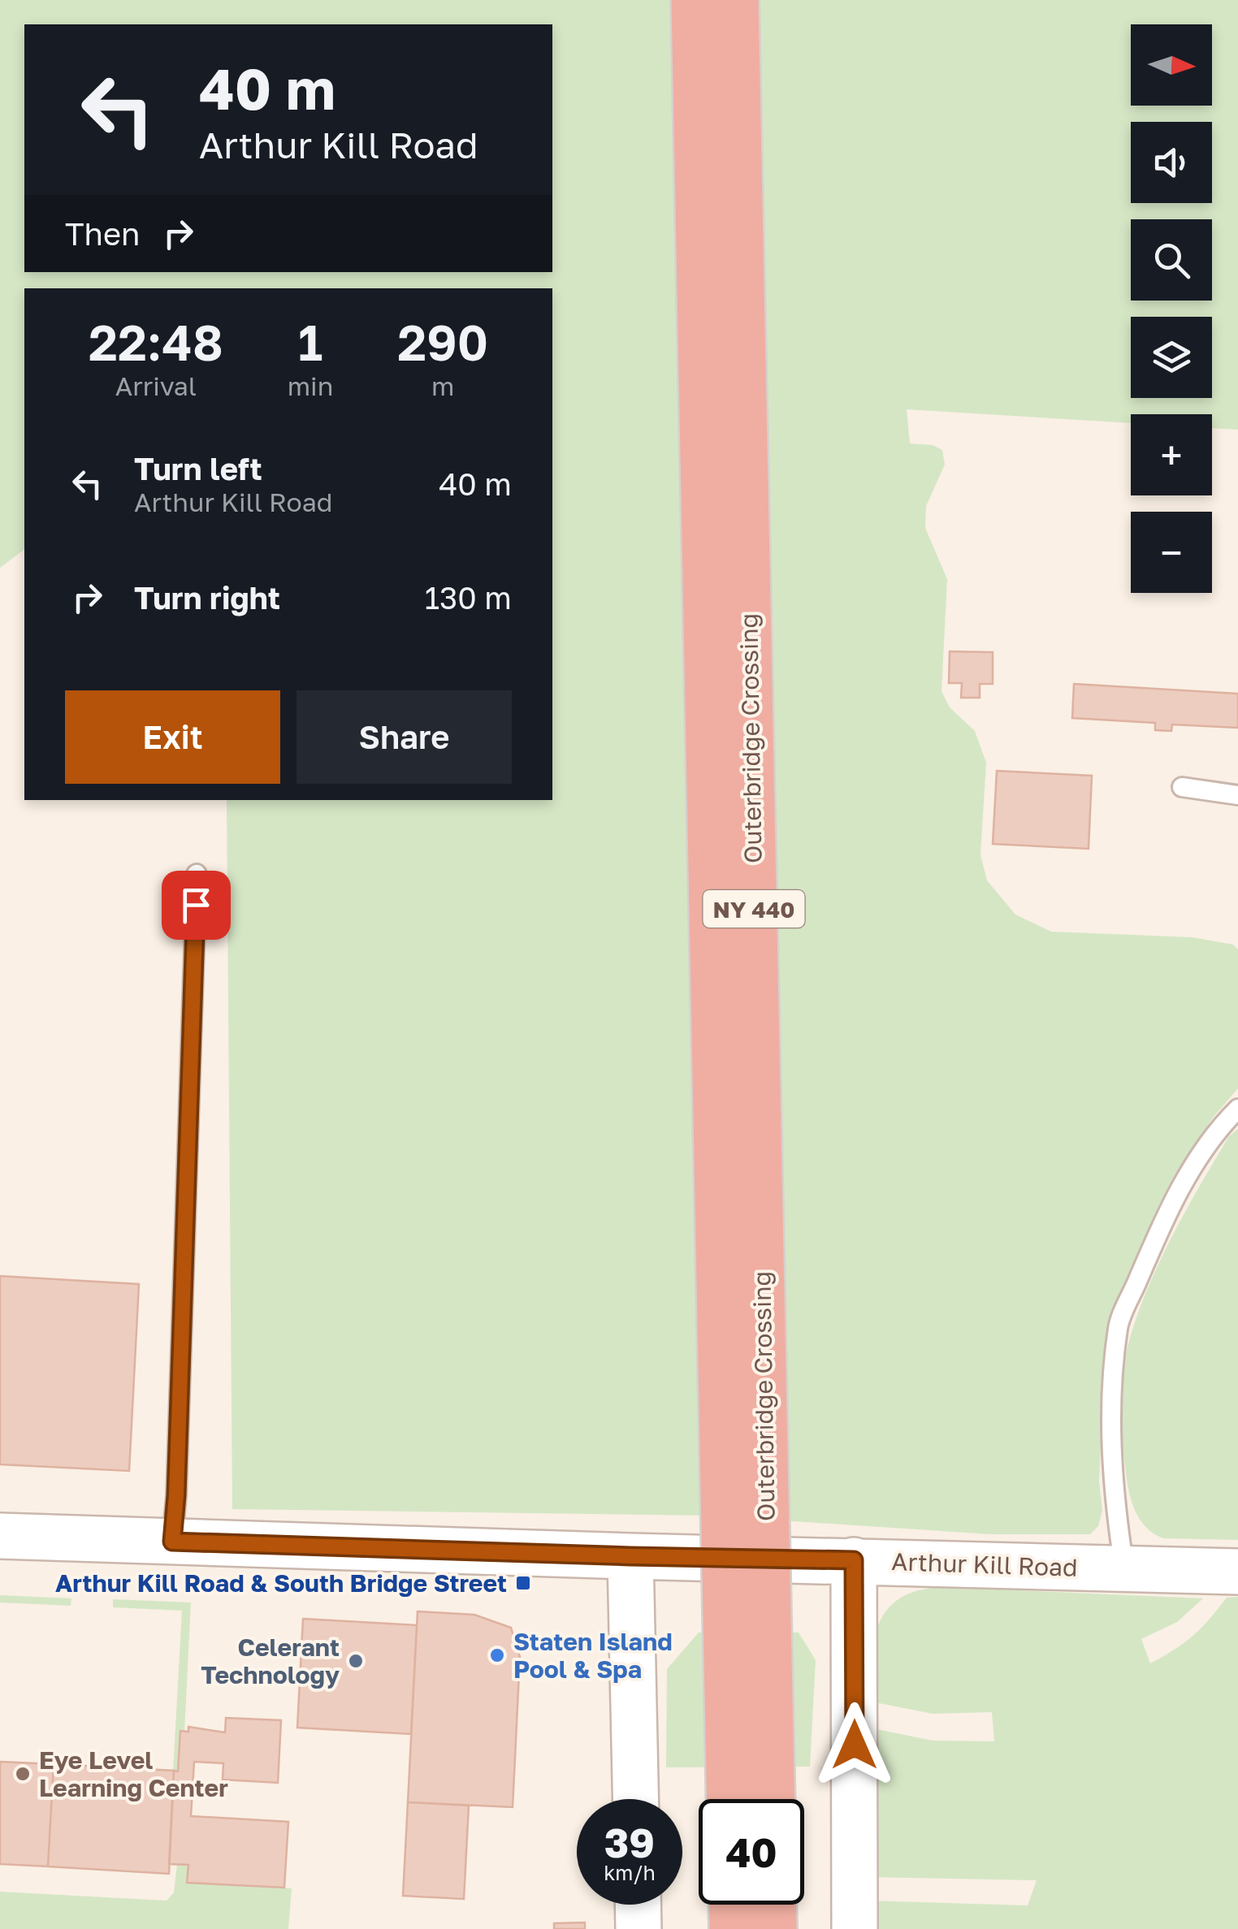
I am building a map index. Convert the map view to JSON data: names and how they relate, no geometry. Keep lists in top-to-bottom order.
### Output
{
  "streets": {
    "highway": ["Outerbridge Crossing", "NY 440"],
    "street": ["Arthur Kill Road"]
  },
  "places": {
    "transit": ["Arthur Kill Road & South Bridge Street"],
    "other": ["Staten Island Pool & Spa", "Celerant Technology", "Eye Level Learning Center"]
  },
  "north": "right",
  "page": {
    "map_buttons": ["+", "−"],
    "turn": ["40 m", "Arthur Kill Road"],
    "then": "Then",
    "eta": [
      "22:48",
      "Arrival",
      "1",
      "min",
      "290",
      "m"
    ],
    "list": [
      {
        "name": "Turn left",
        "note": "Arthur Kill Road",
        "value": "40 m"
      },
      {
        "name": "Turn right",
        "value": "130 m"
      }
    ],
    "buttons": ["Exit", "Share"],
    "speed": "39 km/h",
    "limit": "40"
  }
}
